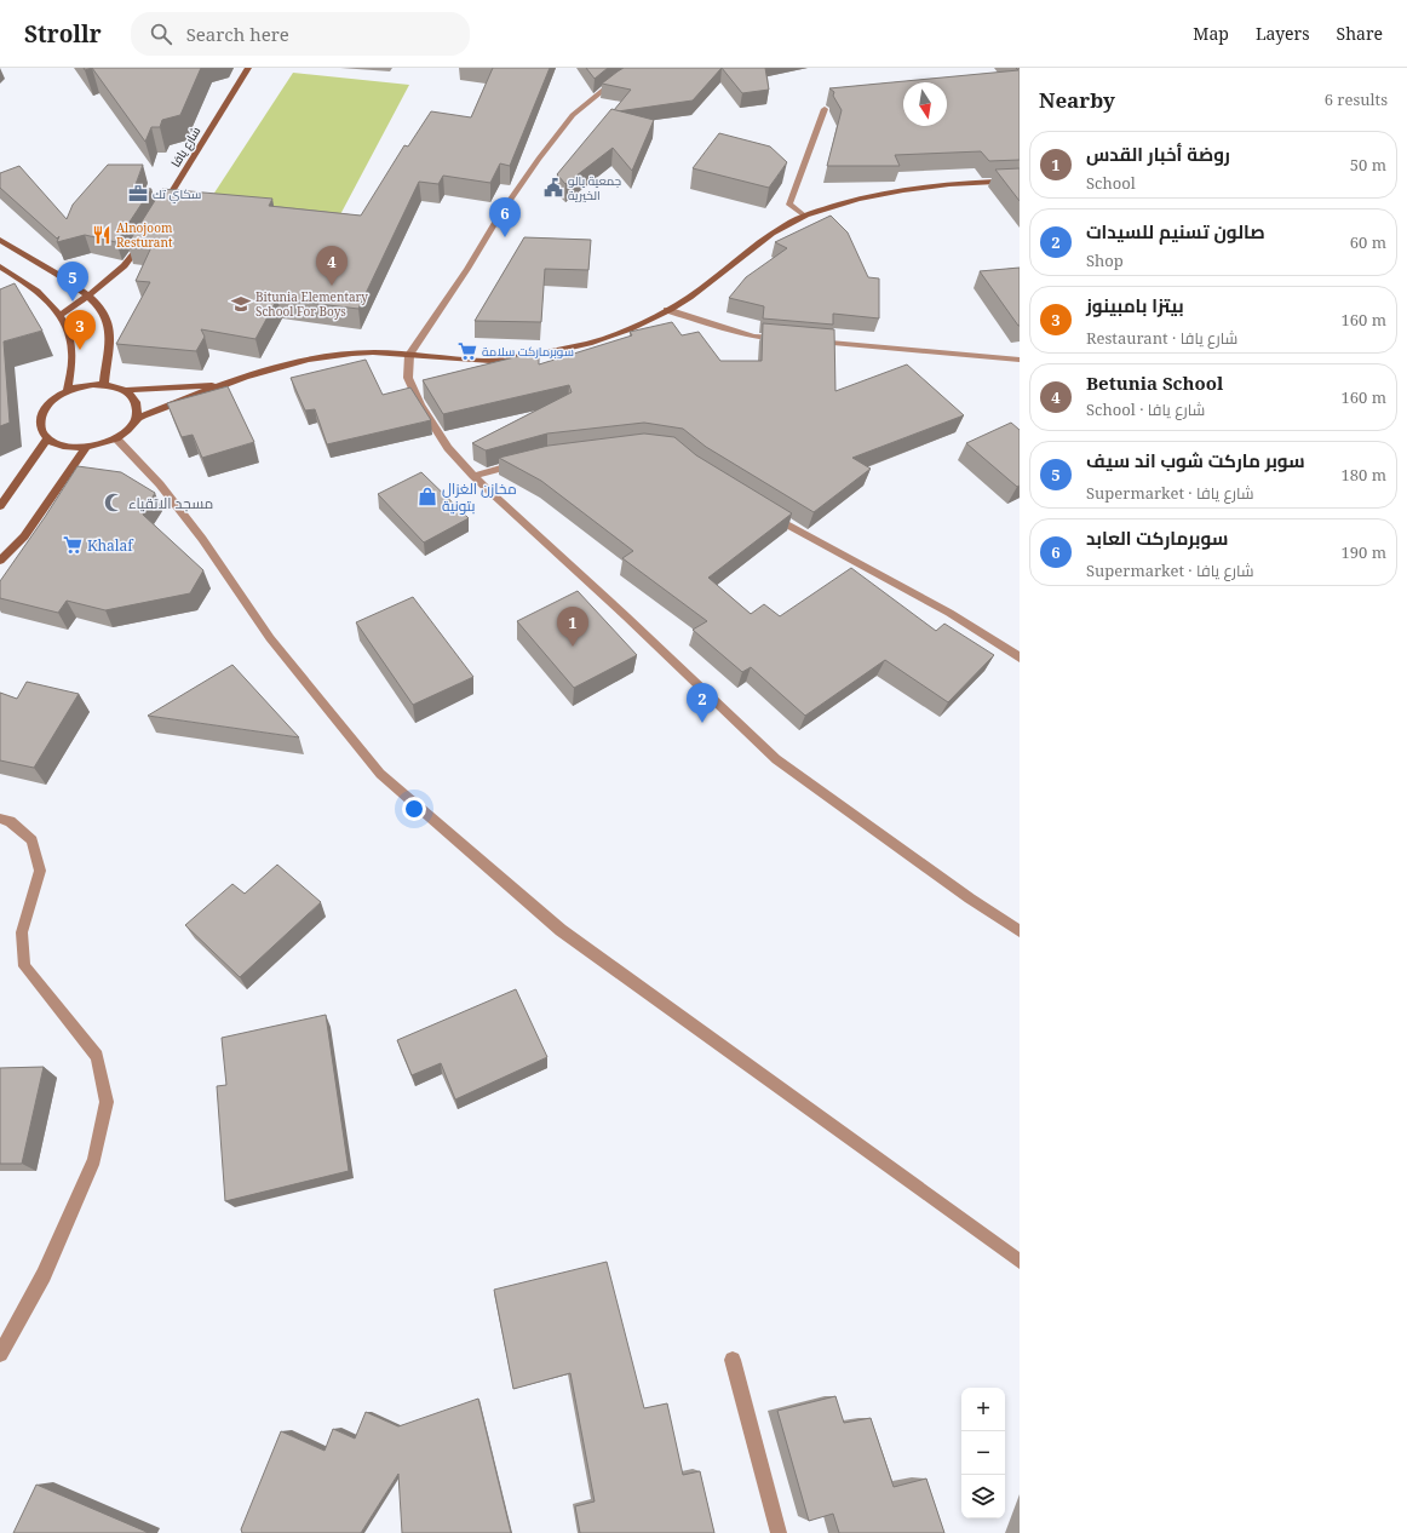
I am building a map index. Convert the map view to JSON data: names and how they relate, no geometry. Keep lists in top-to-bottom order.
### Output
{
  "streets": {
    "main road": ["شارع يافا"]
  },
  "places": {
    "public building": ["جمعية يالو الخيرية"],
    "office": ["سكاي تك"],
    "restaurant": ["Alnojoom Resturant"],
    "school or university": ["Bitunia Elementary School For Boys"],
    "supermarket": ["سوبرماركت سلامة", "Khalaf"],
    "shop": ["مخازن الغزال بتونية"],
    "mosque": ["مسجد الاتقياء"]
  },
  "north": "bottom",
  "page": {
    "header": "Strollr",
    "search": "Search here",
    "nav": ["Map", "Layers", "Share"],
    "heading": ["Nearby", "6 results"],
    "list": [
      {
        "mark": "1",
        "name": "روضة أخبار القدس",
        "note": "School",
        "value": "50 m"
      },
      {
        "mark": "2",
        "name": "صالون تسنيم للسيدات",
        "note": "Shop",
        "value": "60 m"
      },
      {
        "mark": "3",
        "name": "بيتزا بامبينوز",
        "note": "Restaurant · شارع يافا",
        "value": "160 m"
      },
      {
        "mark": "4",
        "name": "Betunia School",
        "note": "School · شارع يافا",
        "value": "160 m"
      },
      {
        "mark": "5",
        "name": "سوبر ماركت شوب اند سيف",
        "note": "Supermarket · شارع يافا",
        "value": "180 m"
      },
      {
        "mark": "6",
        "name": "سوبرماركت العابد",
        "note": "Supermarket · شارع يافا",
        "value": "190 m"
      }
    ],
    "pins": [
      "6",
      "4",
      "5",
      "3",
      "1",
      "2"
    ],
    "map_buttons": ["+", "−"]
  }
}
